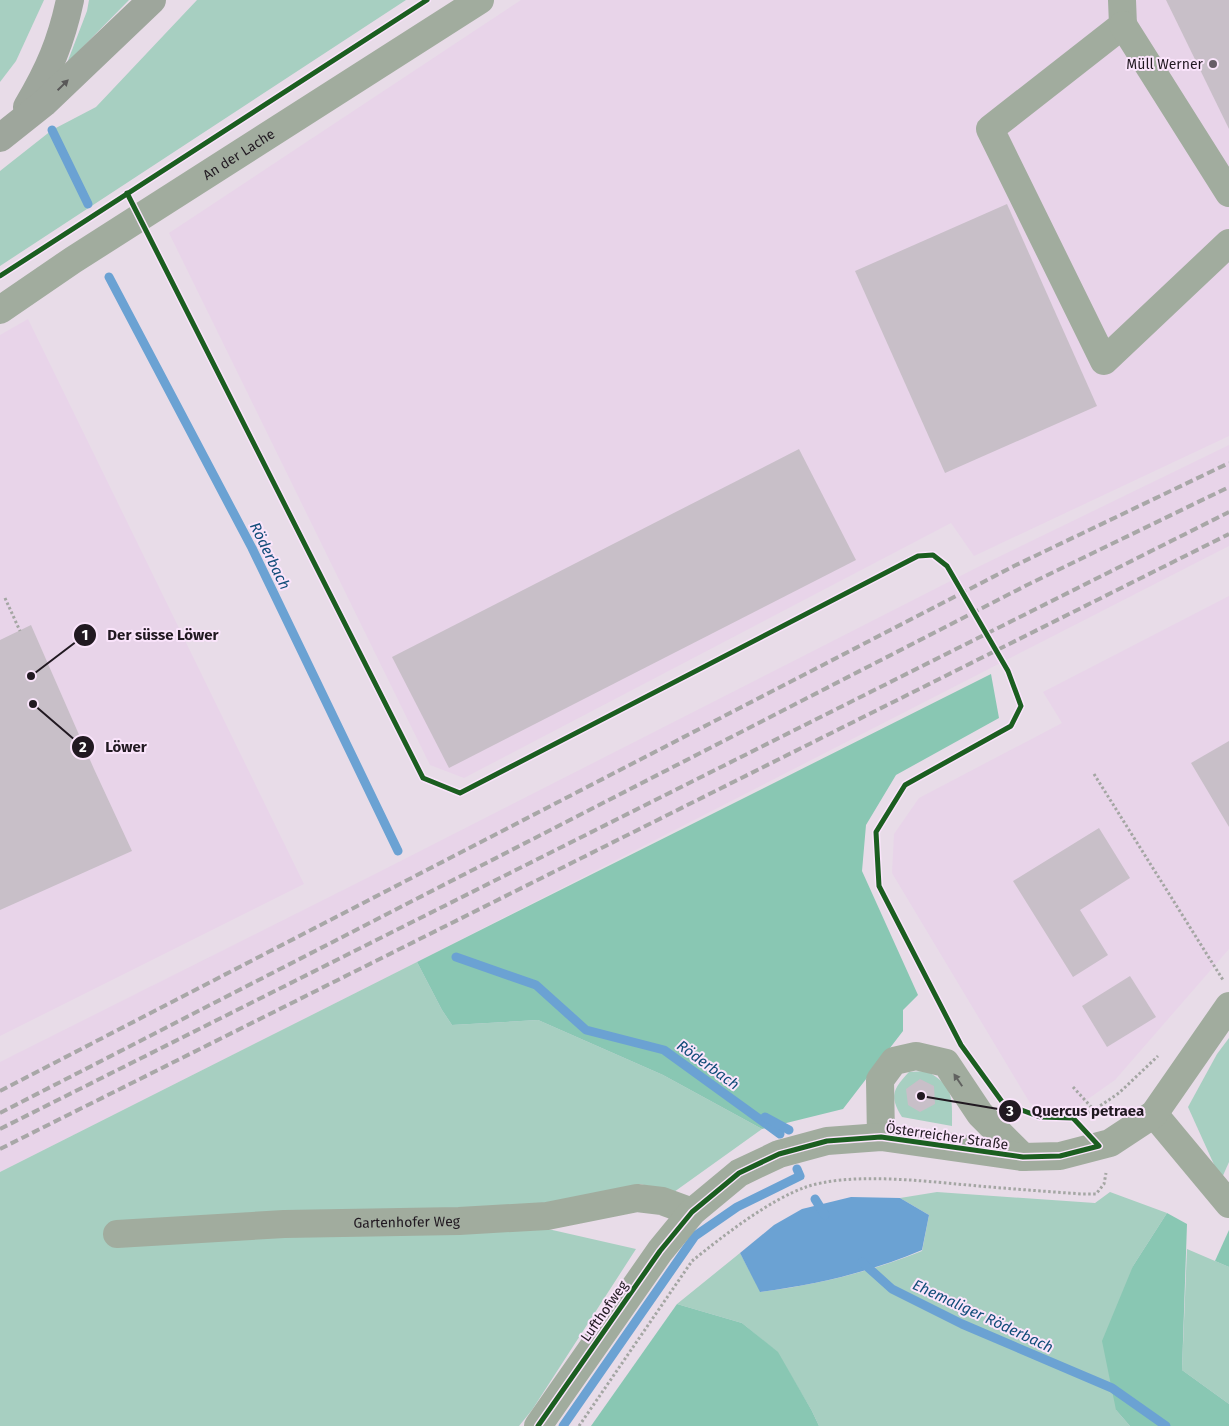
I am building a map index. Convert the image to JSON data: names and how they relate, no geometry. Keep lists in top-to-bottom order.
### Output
{
  "streets": {
    "street": [
      "An der Lache",
      "Österreicher Straße",
      "Gartenhofer Weg",
      "Lufthofweg"
    ]
  },
  "crossings": [
    ["Österreicher Straße", "Gartenhofer Weg"],
    ["Österreicher Straße", "Lufthofweg"],
    ["Gartenhofer Weg", "Lufthofweg"]
  ],
  "water": ["Röderbach", "Ehemaliger Röderbach"],
  "places": [
    "Müll Werner",
    "Der süsse Löwer",
    "Löwer",
    "Quercus petraea"
  ]
}
